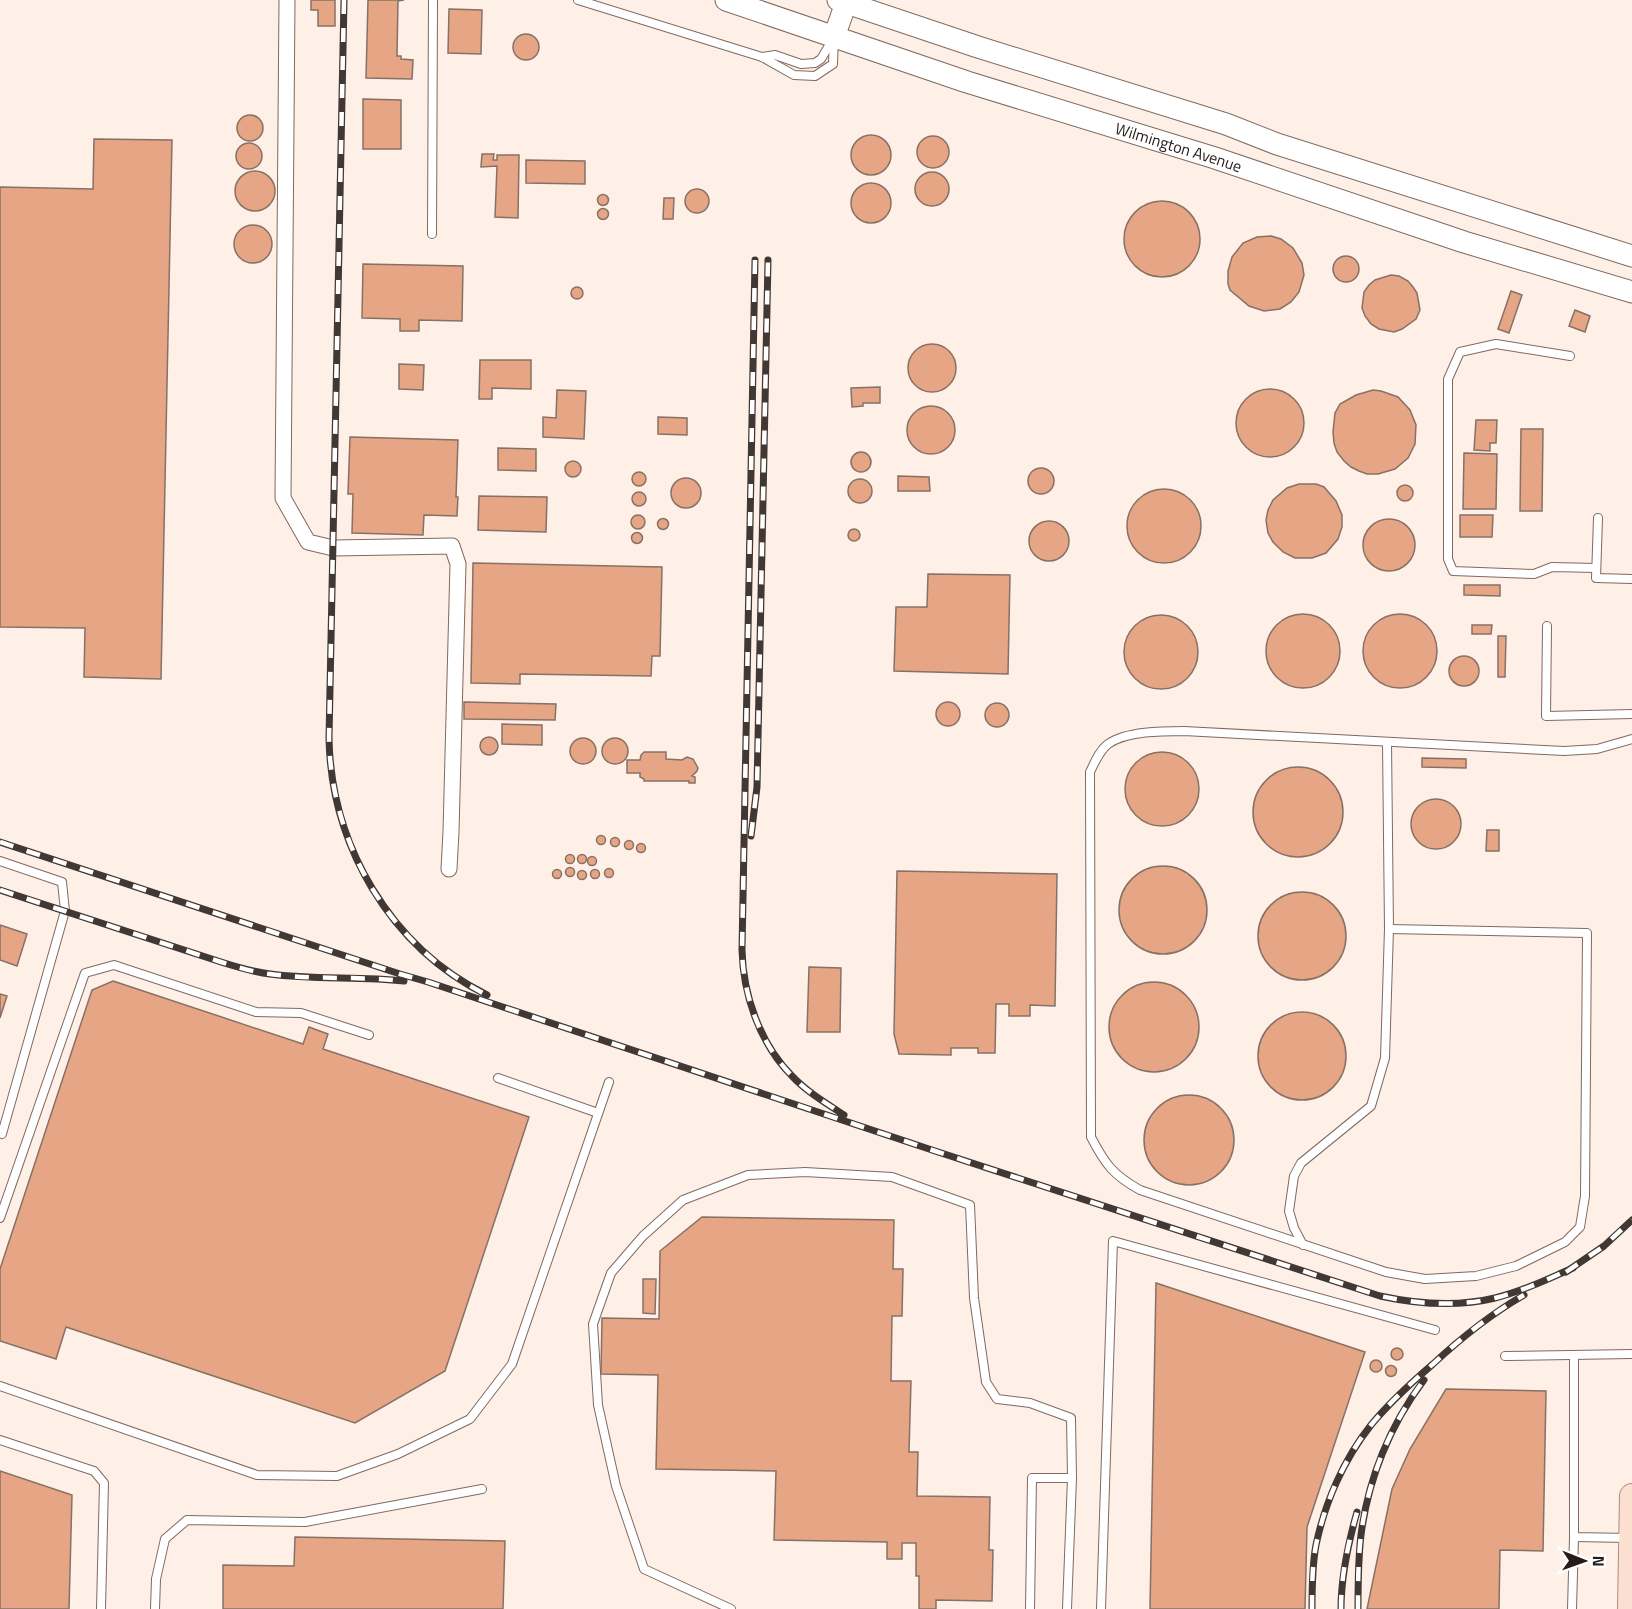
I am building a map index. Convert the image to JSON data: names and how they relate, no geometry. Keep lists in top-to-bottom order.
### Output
{
  "streets": {
    "main road": ["Wilmington Avenue"]
  },
  "north": "right"
}
